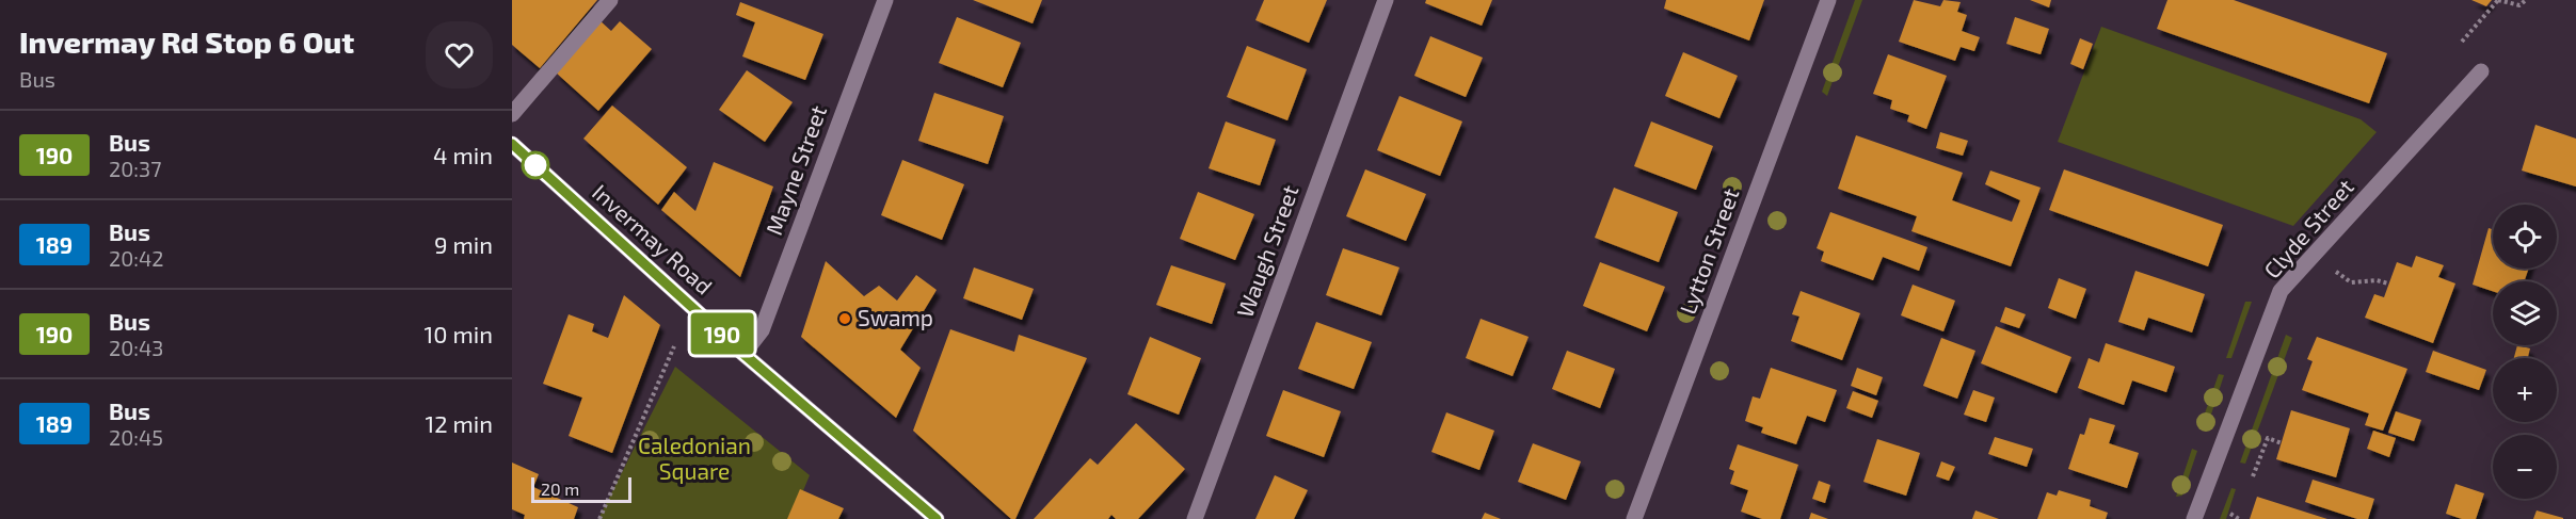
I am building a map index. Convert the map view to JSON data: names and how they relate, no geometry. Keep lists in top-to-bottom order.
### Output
{
  "streets": {
    "street": [
      "Mayne Street",
      "Clyde Street",
      "Invermay Road",
      "Waugh Street",
      "Lytton Street"
    ]
  },
  "crossings": [
    ["Mayne Street", "Invermay Road"]
  ],
  "parks": ["Caledonian Square"],
  "places": ["Swamp"],
  "lines": ["bus line 190"],
  "scale_bar": "20 m",
  "page": {
    "heading": ["Invermay Rd Stop 6 Out", "Bus"],
    "on_map": "190",
    "list": [
      {
        "mark": "190",
        "name": "Bus",
        "note": "20:37",
        "value": "4 min"
      },
      {
        "mark": "189",
        "name": "Bus",
        "note": "20:42",
        "value": "9 min"
      },
      {
        "mark": "190",
        "name": "Bus",
        "note": "20:43",
        "value": "10 min"
      },
      {
        "mark": "189",
        "name": "Bus",
        "note": "20:45",
        "value": "12 min"
      }
    ],
    "map_buttons": ["+", "−"],
    "scale": "20 m"
  }
}
